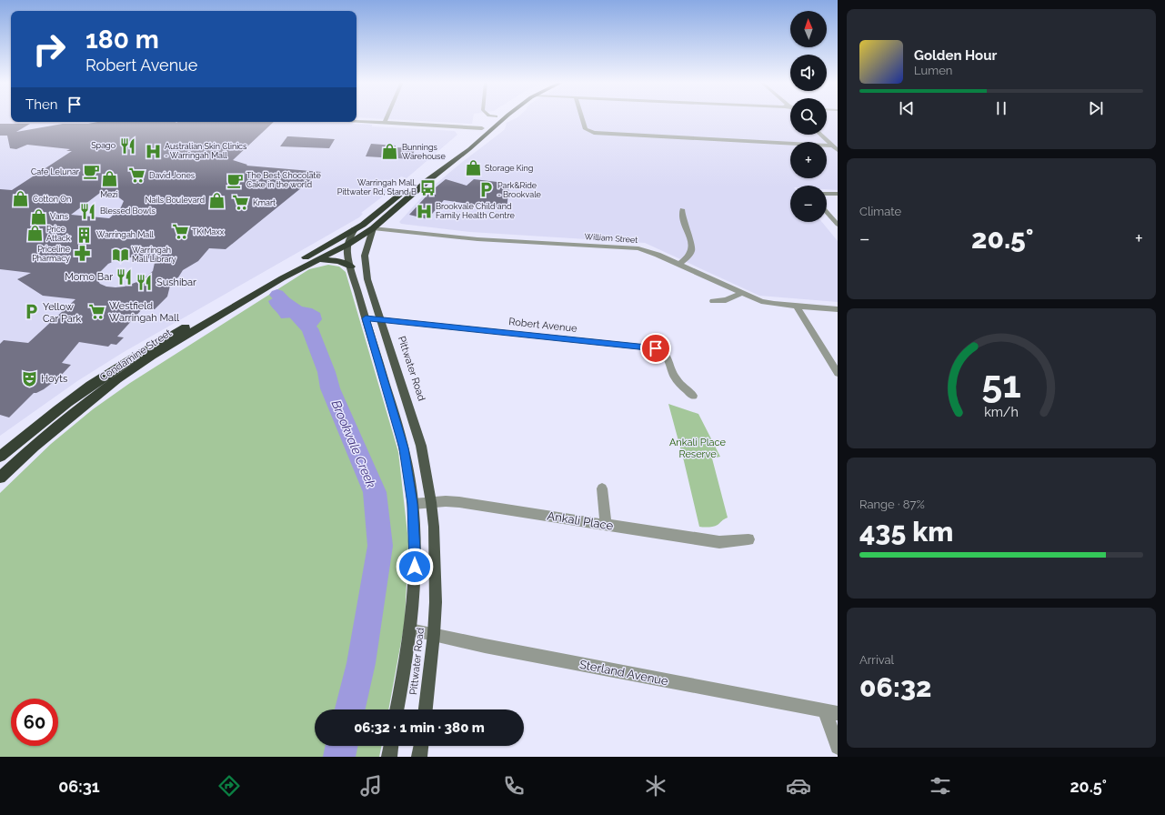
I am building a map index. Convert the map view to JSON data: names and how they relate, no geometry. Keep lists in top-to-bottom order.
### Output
{
  "streets": {
    "highway": ["Condamine Street"],
    "main road": ["Pittwater Road"],
    "street": [
      "William Street",
      "Robert Avenue",
      "Ankali Place",
      "Sterland Avenue"
    ]
  },
  "crossings": [
    ["William Street", "Condamine Street"],
    ["William Street", "Pittwater Road"],
    ["Robert Avenue", "Pittwater Road"],
    ["Condamine Street", "Pittwater Road"],
    ["Pittwater Road", "Ankali Place"],
    ["Pittwater Road", "Sterland Avenue"]
  ],
  "water": ["Brookvale Creek"],
  "parks": ["Ankali Place Reserve"],
  "places": {
    "restaurant": [
      "Spago",
      "Blessed Bowls",
      "Momo Bar",
      "Sushibar"
    ],
    "hospital": ["Australian Skin Clinics - Warringah Mall", "Brookvale Child and Family Health Centre"],
    "shop": [
      "Bunnings Warehouse",
      "Storage King",
      "Mezi",
      "Cotton On",
      "Nails Boulevard",
      "Vans",
      "Price Attack"
    ],
    "cafe": ["Cafe Lelunar", "The Best Chocolate Cake in the world"],
    "supermarket": [
      "David Jones",
      "Kmart",
      "TK Maxx",
      "Westfield Warringah Mall"
    ],
    "bus stop": ["Warringah Mall, Pittwater Rd, Stand B"],
    "parking": ["Park&Ride - Brookvale", "Yellow Car Park"],
    "building": ["Warringah Mall"],
    "pharmacy": ["Priceline Pharmacy"],
    "library": ["Warringah Mall Library"],
    "theatre": ["Hoyts"]
  },
  "north": "top",
  "page": {
    "map_buttons": ["+", "−"],
    "turn": ["180 m", "Robert Avenue"],
    "song": ["Golden Hour", "Lumen"],
    "then": "Then",
    "tile": [
      "Climate",
      ["Range · 87%", "435 km"],
      ["Arrival", "06:32"]
    ],
    "heat": ["−", "20.5°", "+"],
    "limit": "60",
    "trip": "06:32 · 1 min · 380 m",
    "tabs": ["06:31", "20.5°"],
    "gauge": ["51", "km/h"]
  }
}
